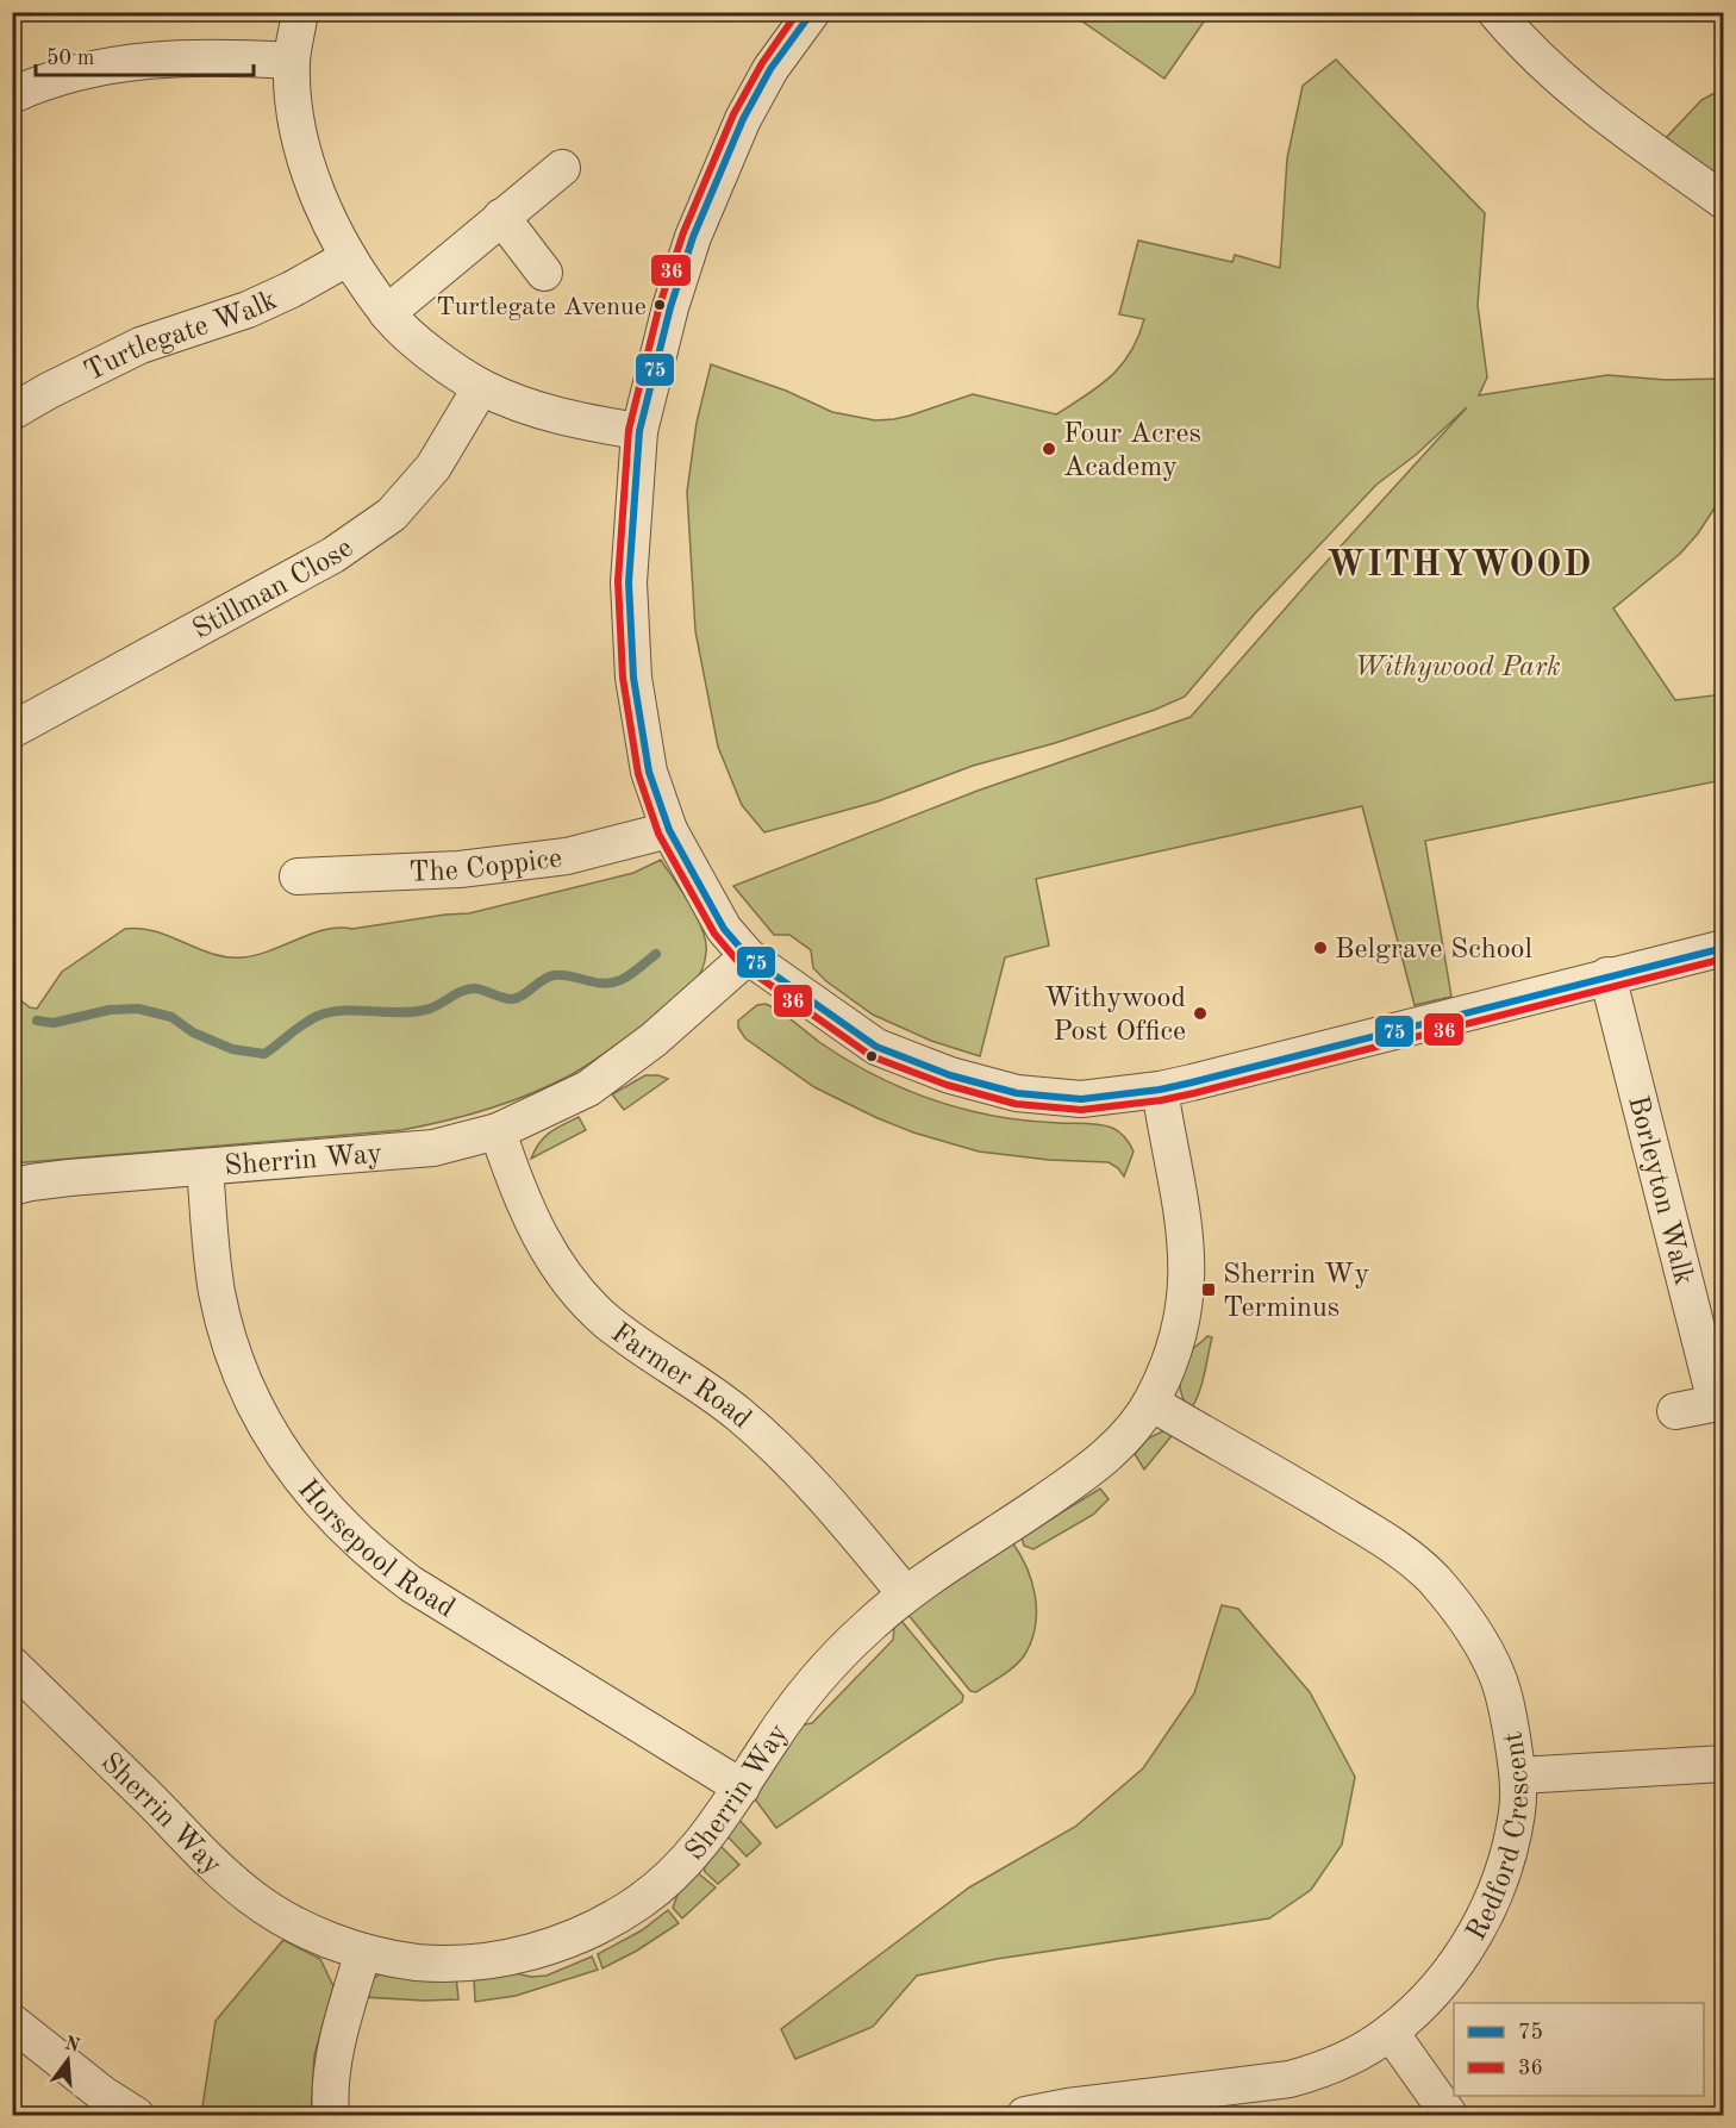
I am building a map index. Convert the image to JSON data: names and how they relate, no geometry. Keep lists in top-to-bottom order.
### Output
{
  "streets": {
    "street": [
      "Turtlegate Walk",
      "Stillman Close",
      "The Coppice",
      "Sherrin Way",
      "Borleyton Walk",
      "Farmer Road",
      "Horsepool Road",
      "Redford Crescent"
    ]
  },
  "crossings": [
    ["Sherrin Way", "Farmer Road"],
    ["Sherrin Way", "Horsepool Road"],
    ["Sherrin Way", "Redford Crescent"]
  ],
  "districts": ["WITHYWOOD"],
  "parks": ["Withywood Park"],
  "places": {
    "other": [
      "Turtlegate Avenue",
      "Four Acres Academy",
      "Belgrave School",
      "Withywood Post Office"
    ],
    "transit": ["Sherrin Wy Terminus"]
  },
  "lines": ["transit line 75", "transit line 36"],
  "legend": ["75", "36"],
  "scale_bar": "50 m",
  "north": "top"
}
